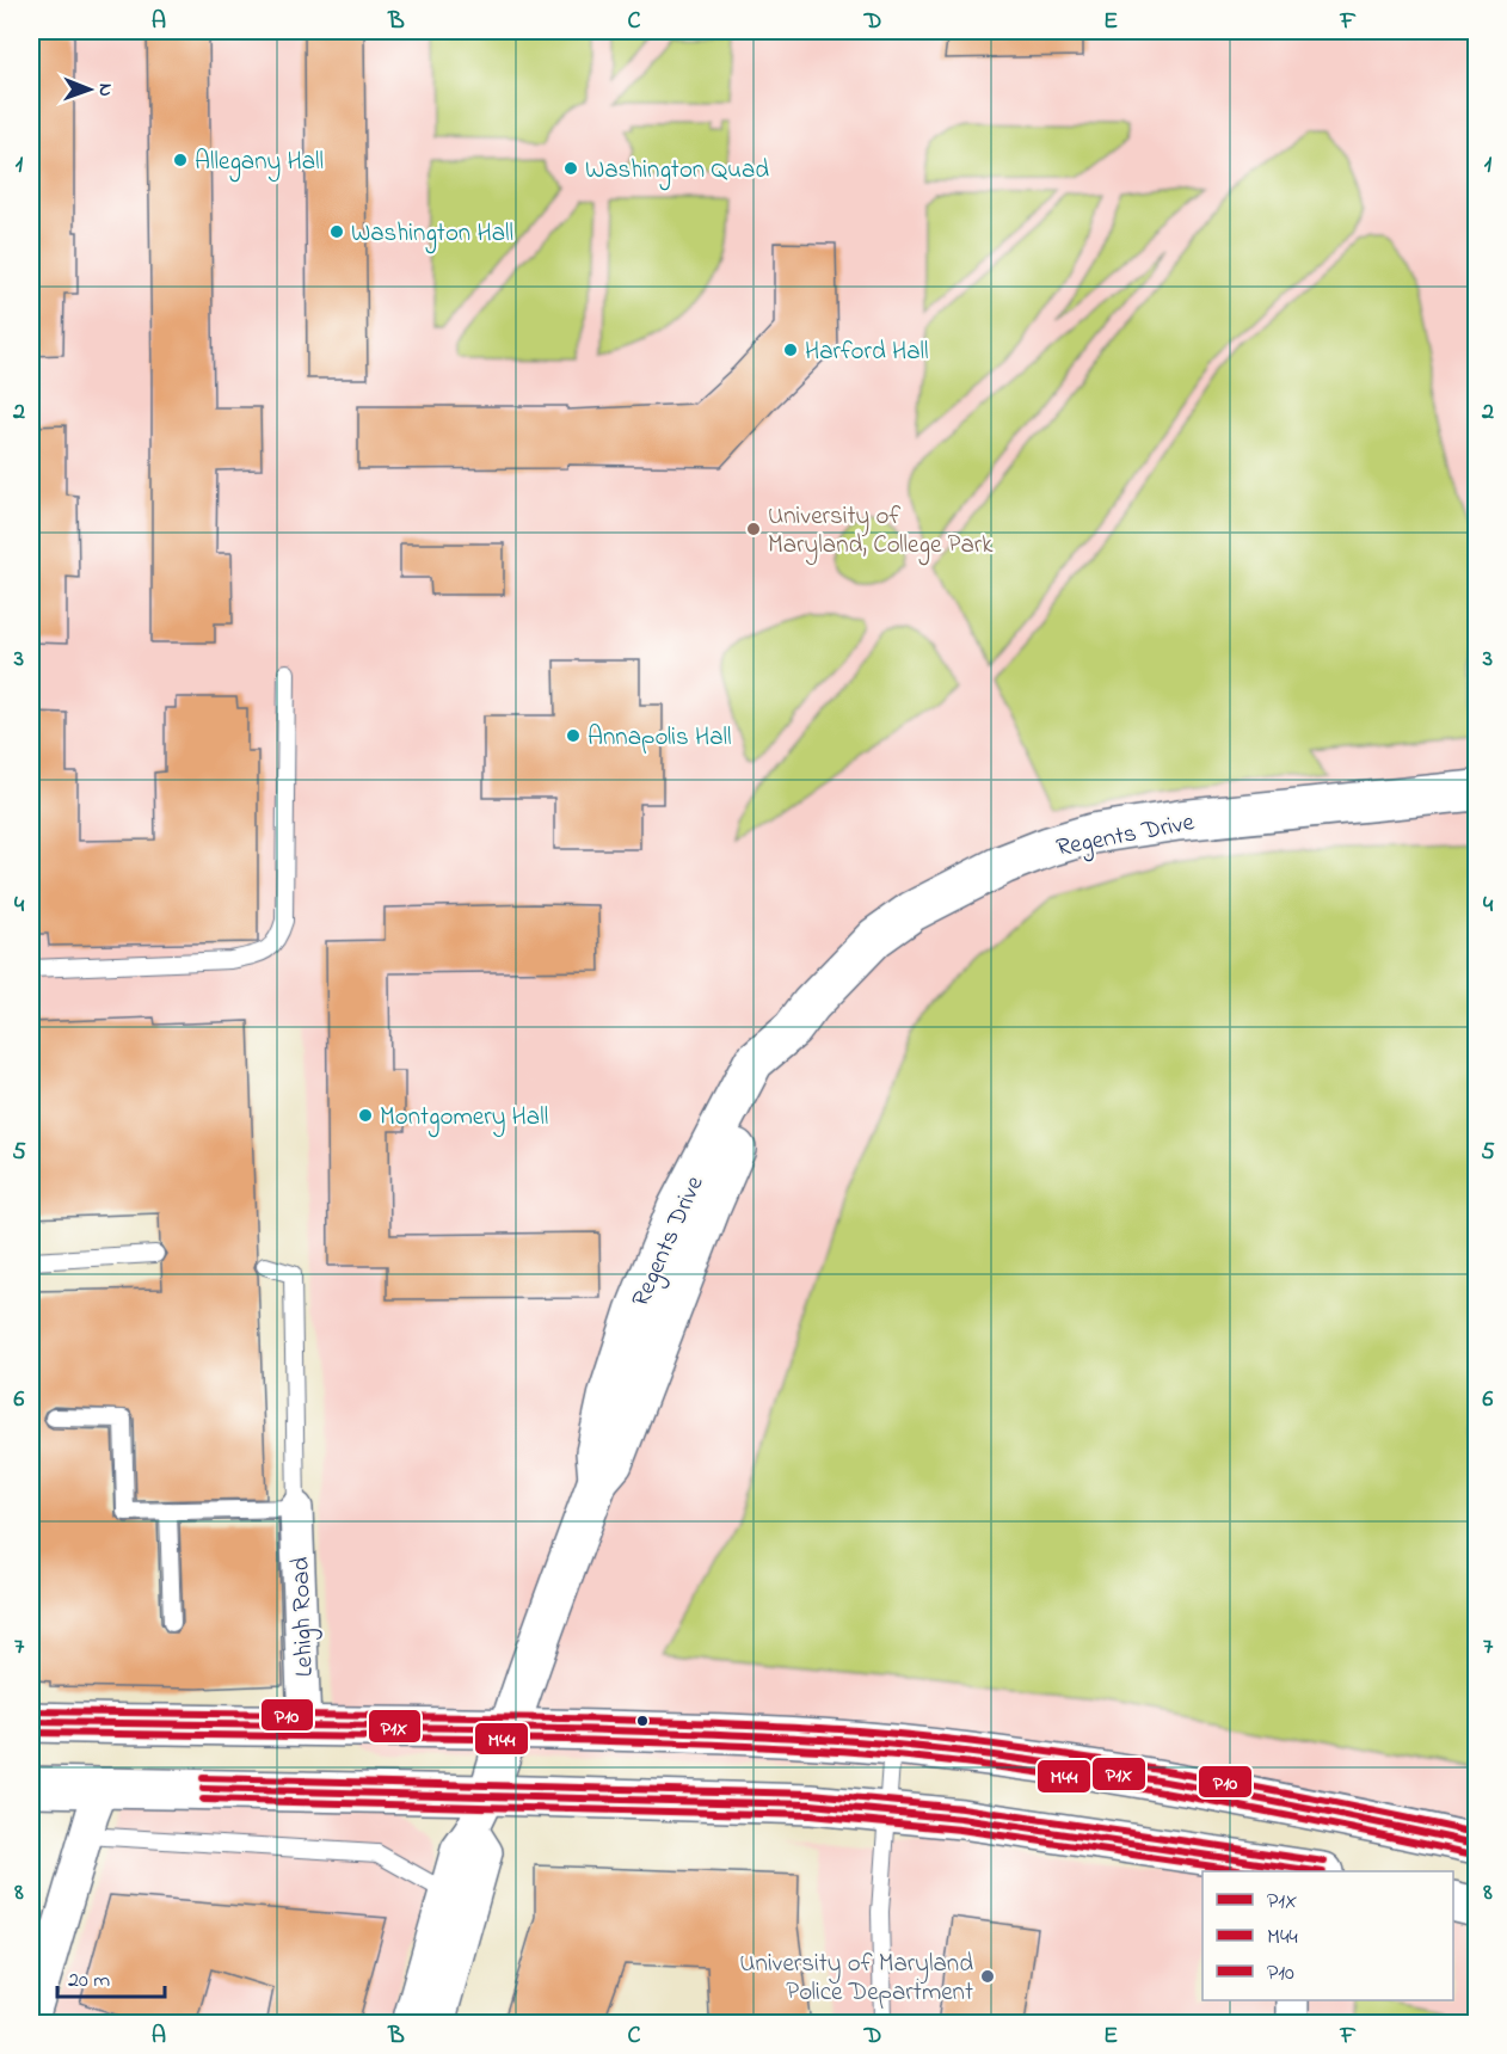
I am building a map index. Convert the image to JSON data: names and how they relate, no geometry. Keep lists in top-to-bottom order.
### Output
{
  "streets": {
    "main road": ["Regents Drive"],
    "street": ["Lehigh Road"]
  },
  "places": [
    "Allegany Hall",
    "Washington Quad",
    "Washington Hall",
    "Harford Hall",
    "University of Maryland, College Park",
    "Annapolis Hall",
    "Montgomery Hall",
    "University of Maryland Police Department"
  ],
  "lines": ["transit line P10", "transit line P1X", "transit line M44"],
  "legend": ["P1X", "M44", "P10"],
  "scale_bar": "20 m",
  "north": "right",
  "grid": {
    "columns": [
      "A",
      "B",
      "C",
      "D",
      "E",
      "F"
    ],
    "rows": [
      "1",
      "2",
      "3",
      "4",
      "5",
      "6",
      "7",
      "8"
    ]
  }
}
